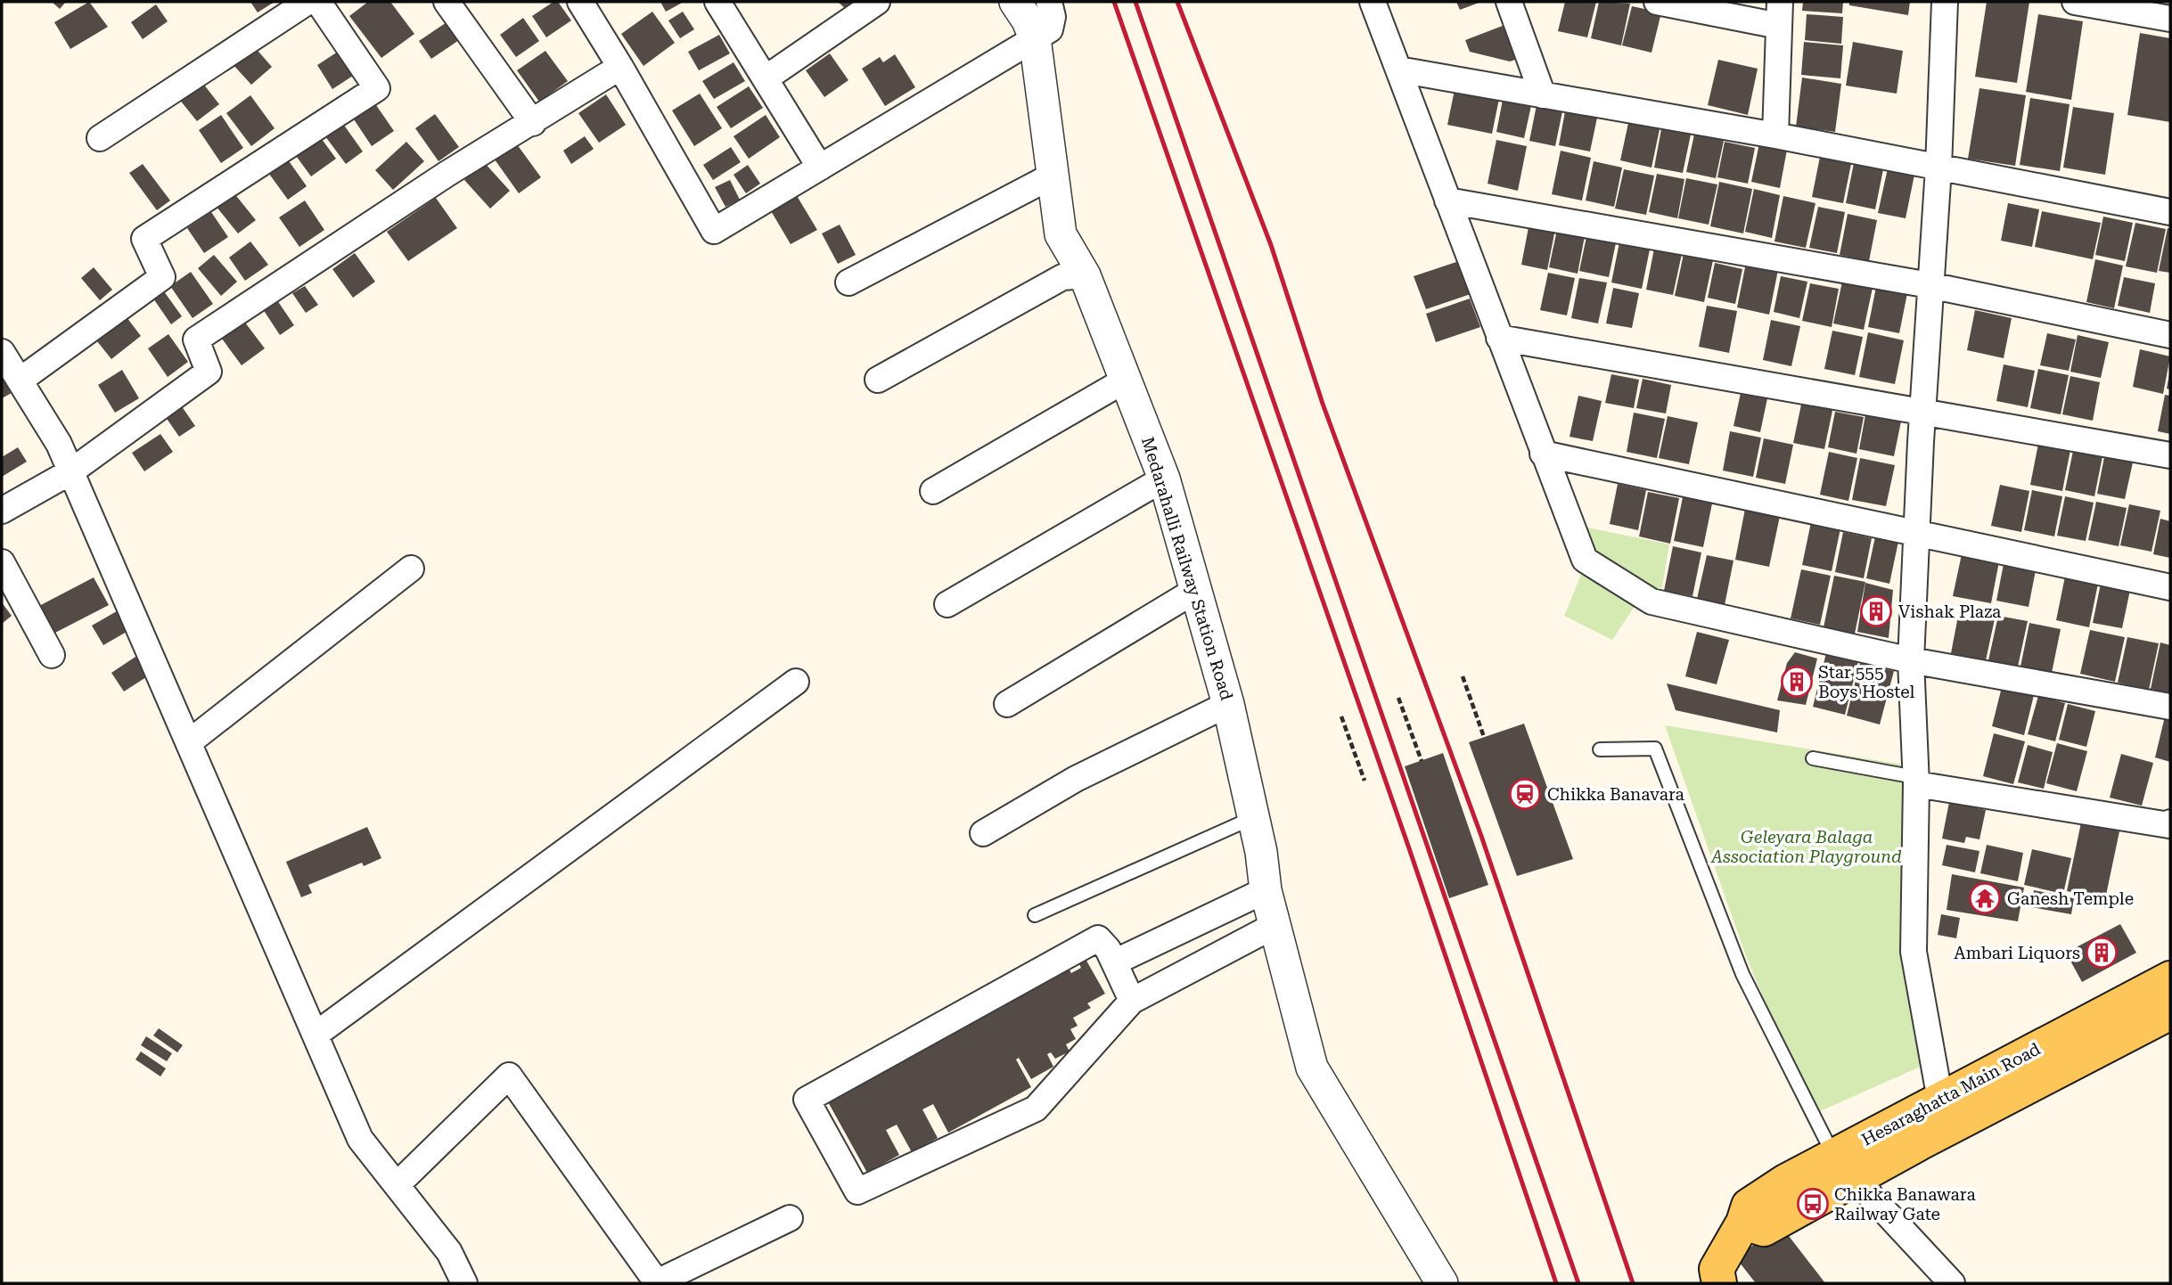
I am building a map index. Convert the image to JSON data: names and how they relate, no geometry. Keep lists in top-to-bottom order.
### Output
{
  "streets": {
    "main road": ["Hesaraghatta Main Road"],
    "street": ["Medarahalli Railway Station Road"]
  },
  "parks": ["Geleyara Balaga Association Playground"],
  "places": {
    "building": ["Vishak Plaza", "Star 555 Boys Hostel", "Ambari Liquors"],
    "station": ["Chikka Banavara"],
    "temple": ["Ganesh Temple"],
    "bus stop": ["Chikka Banawara Railway Gate"]
  }
}
